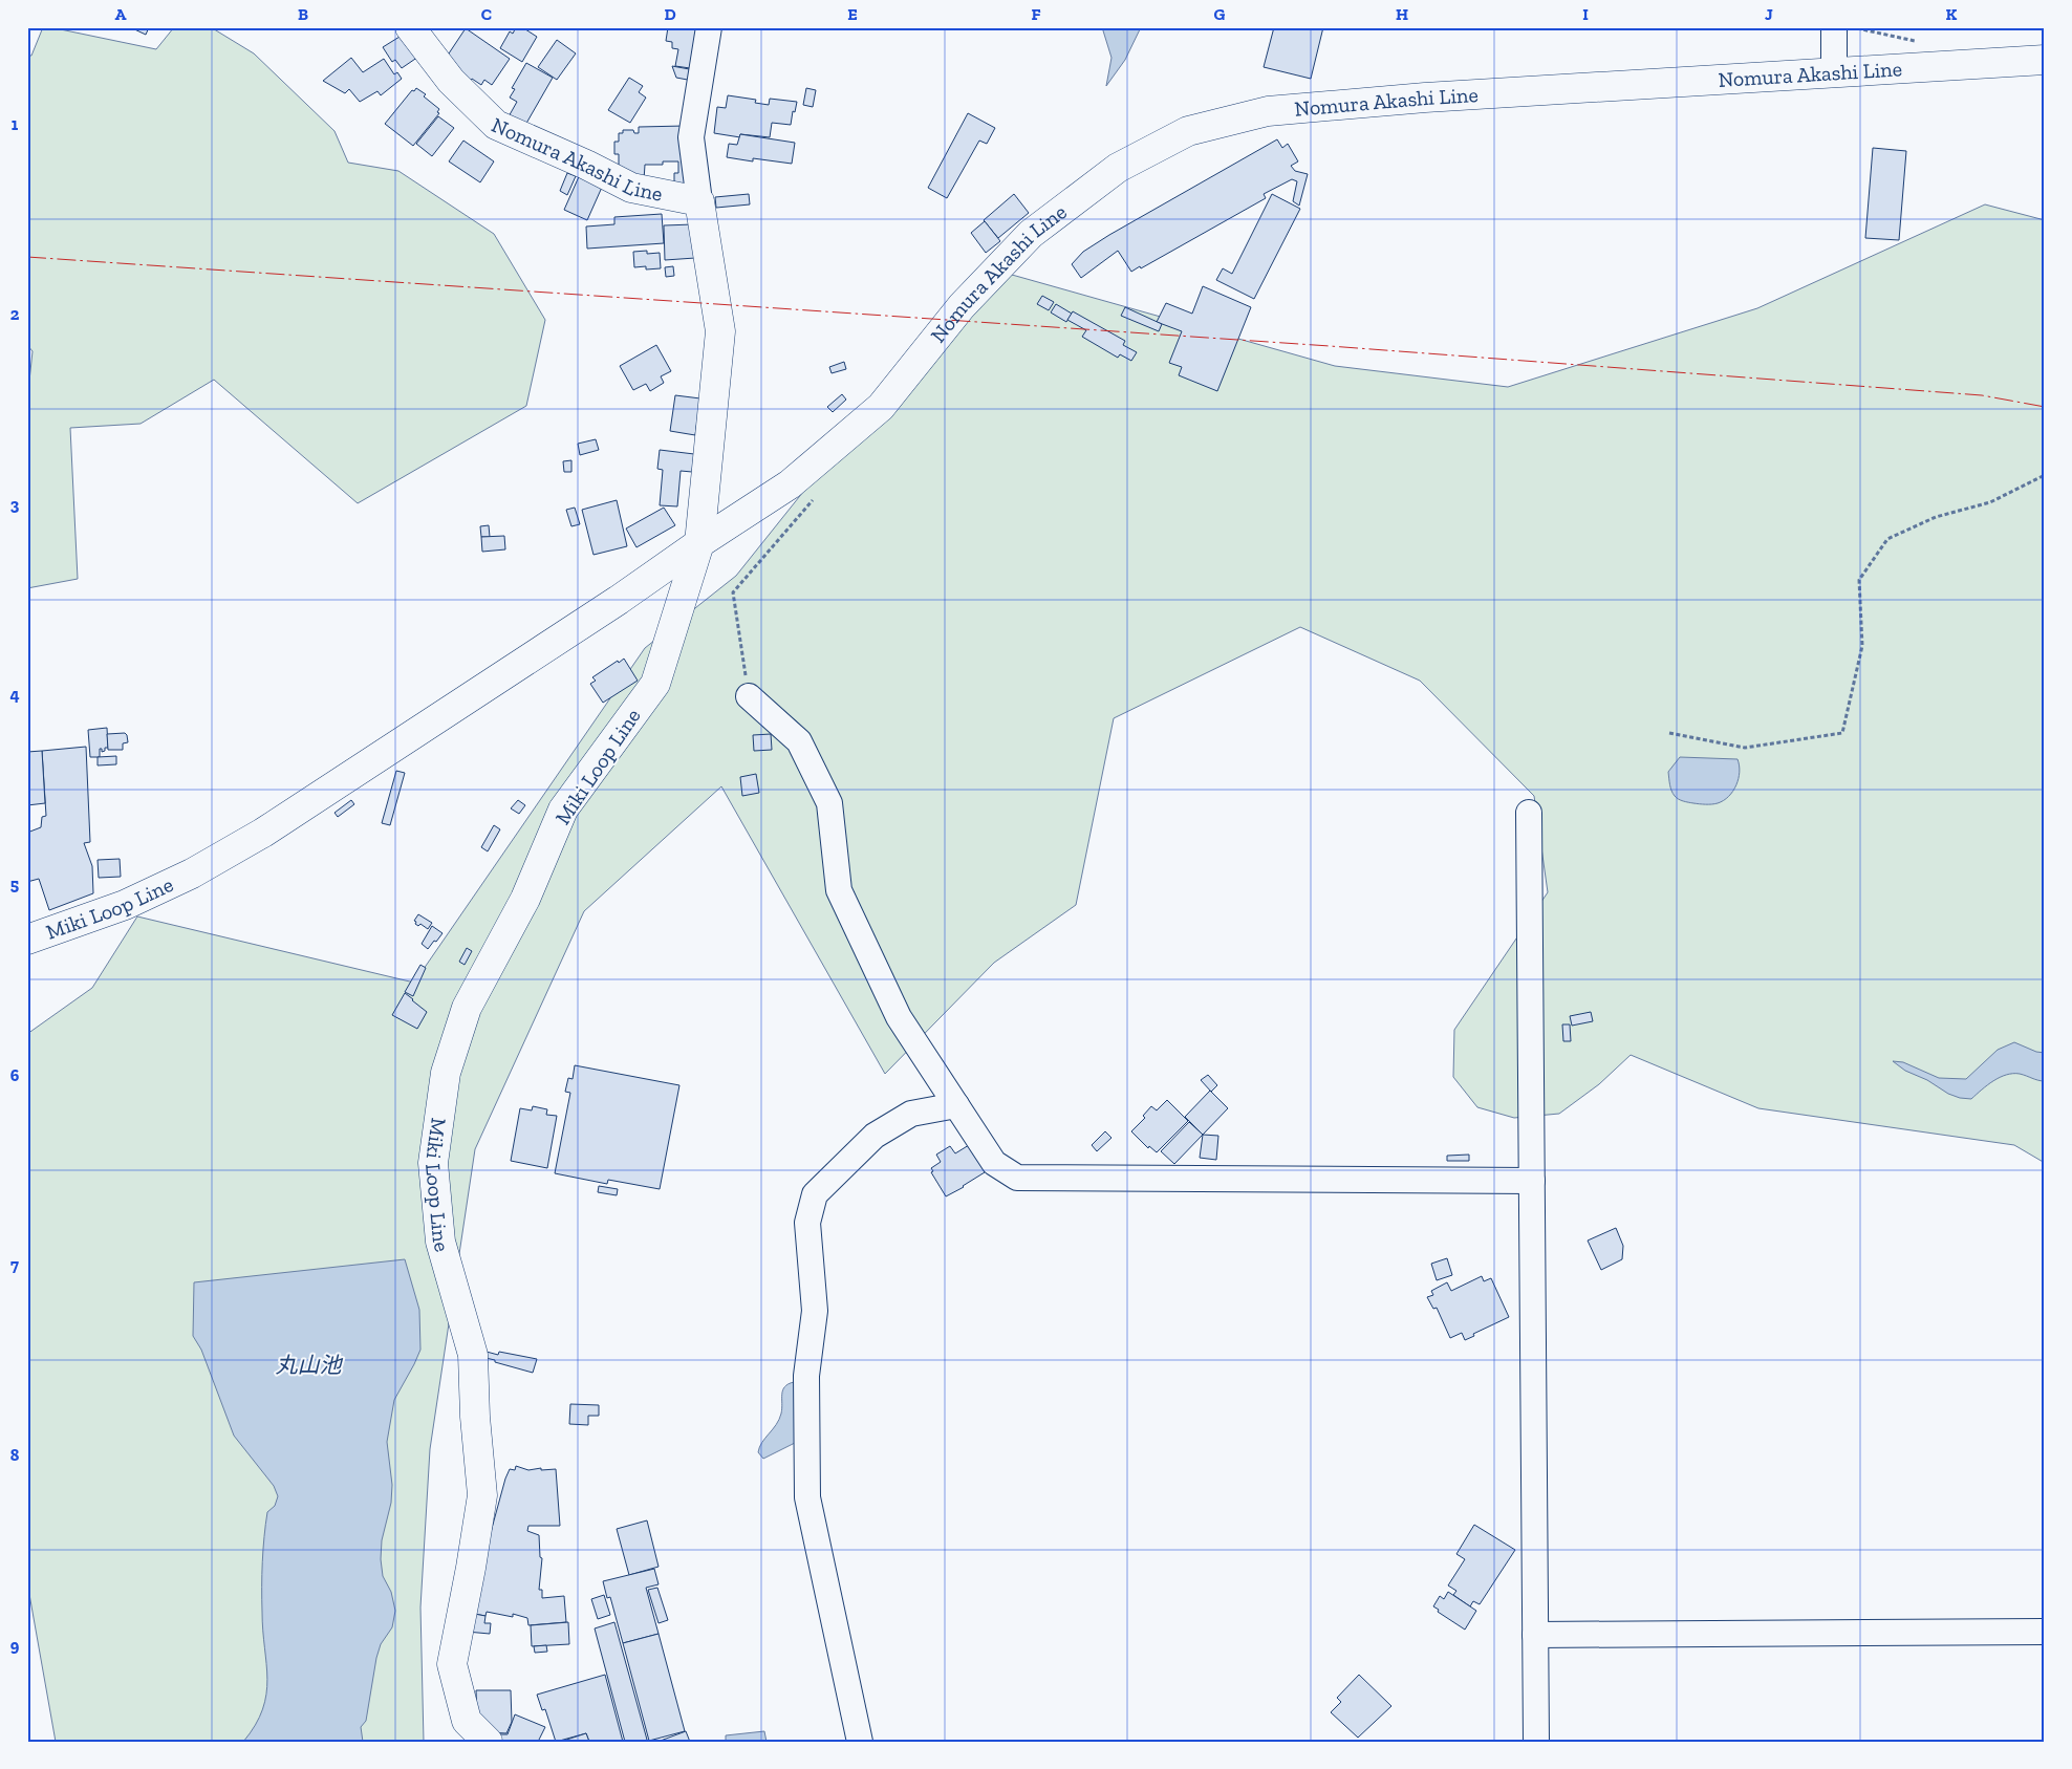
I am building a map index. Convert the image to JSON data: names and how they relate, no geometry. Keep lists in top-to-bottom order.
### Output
{
  "streets": {
    "main road": ["Nomura Akashi Line", "Miki Loop Line"]
  },
  "crossings": [
    ["Nomura Akashi Line", "Miki Loop Line"]
  ],
  "water": ["丸山池"],
  "grid": {
    "columns": [
      "A",
      "B",
      "C",
      "D",
      "E",
      "F",
      "G",
      "H",
      "I",
      "J",
      "K"
    ],
    "rows": [
      "1",
      "2",
      "3",
      "4",
      "5",
      "6",
      "7",
      "8",
      "9"
    ]
  }
}
